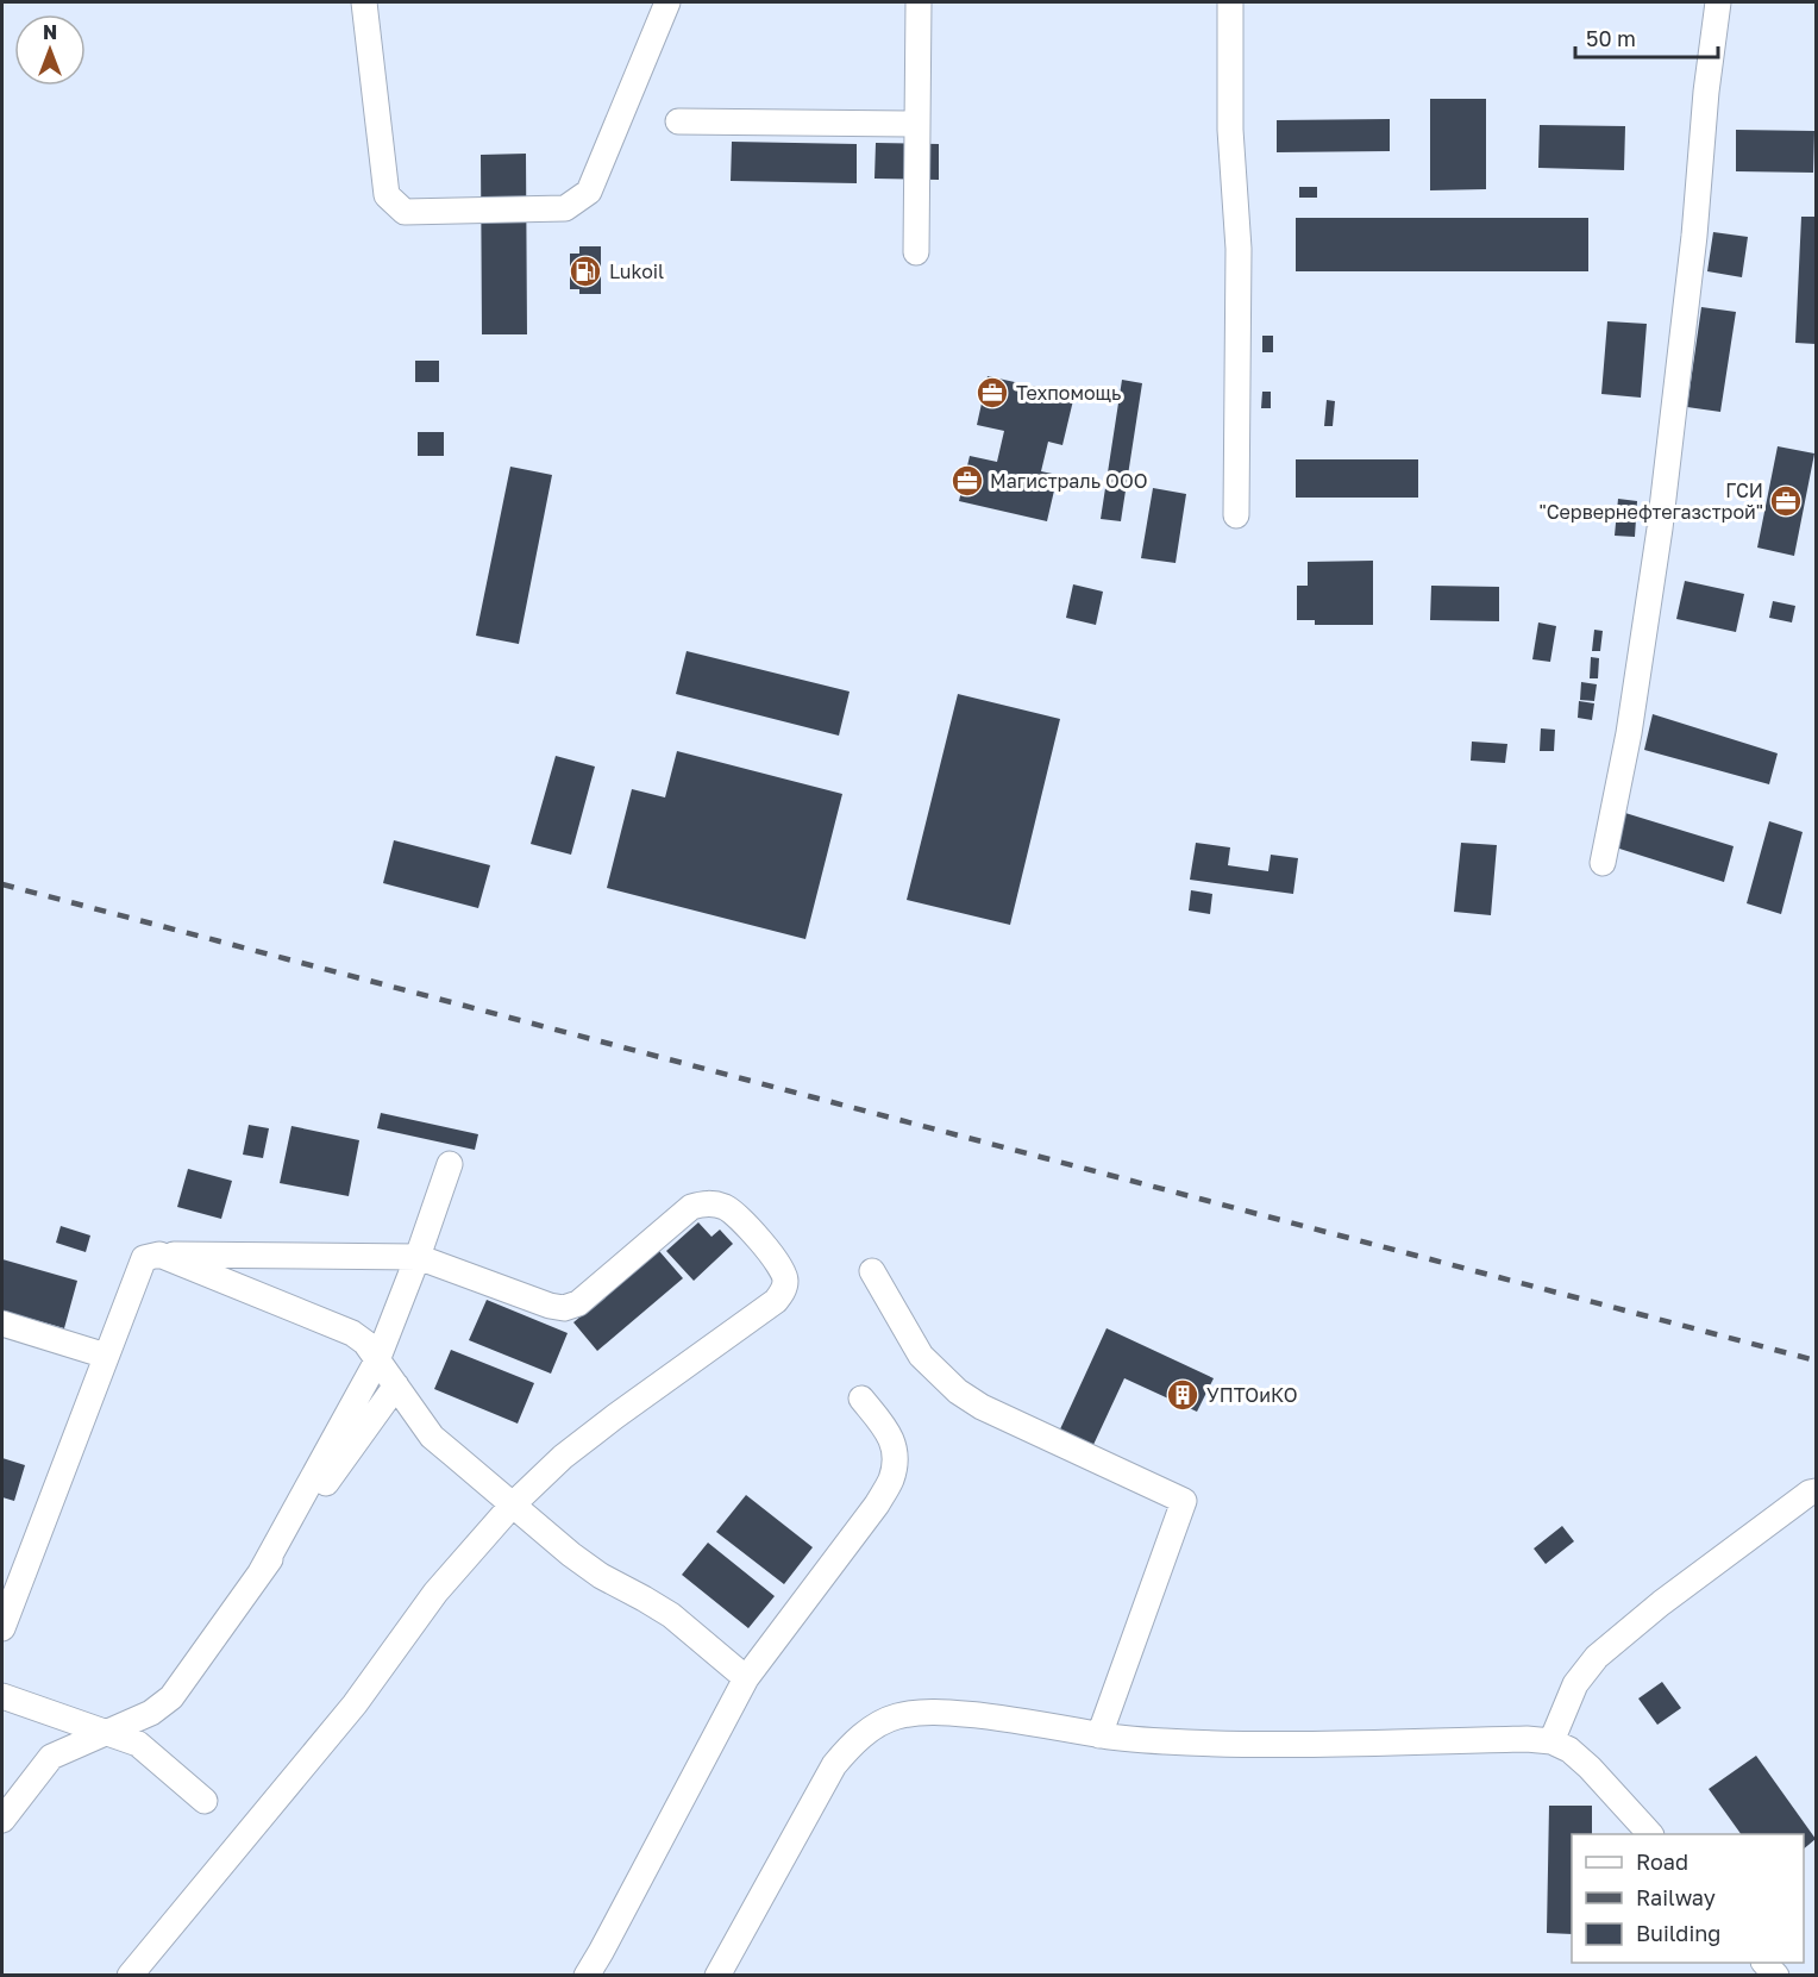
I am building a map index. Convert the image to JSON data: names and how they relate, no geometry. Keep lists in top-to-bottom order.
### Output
{
  "places": {
    "fuel station": ["Lukoil"],
    "office": ["Техпомощь", "Магистраль ООО", "ГСИ \"Сервернефтегазстрой\""],
    "building": ["УПТОиКО"]
  },
  "legend": ["Road", "Railway", "Building"],
  "scale_bar": "50 m",
  "north": "top"
}
